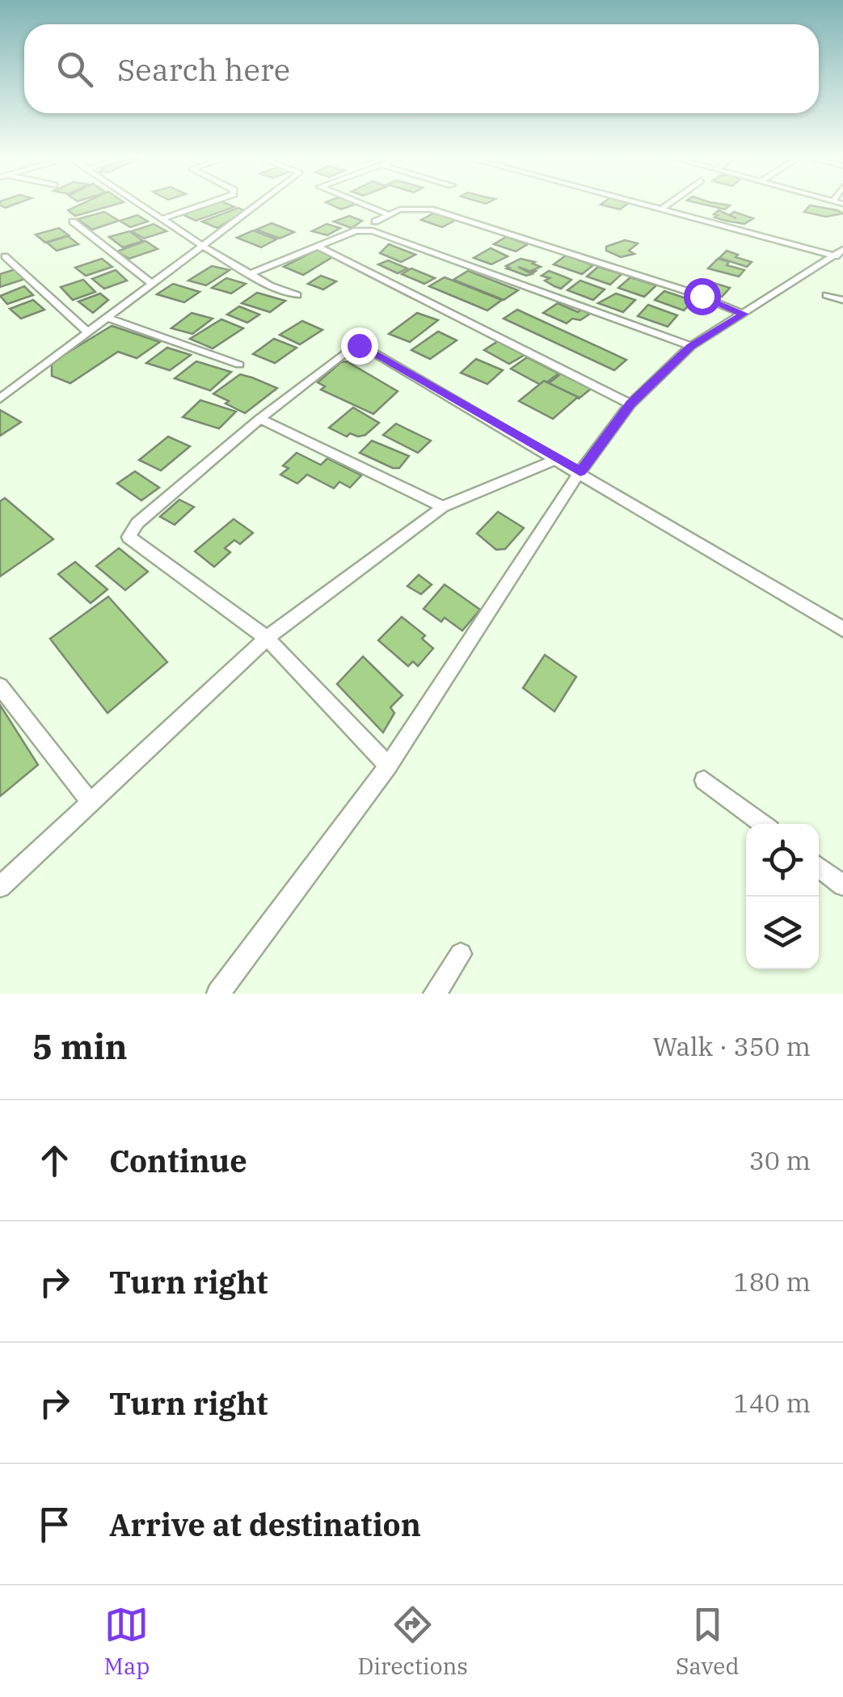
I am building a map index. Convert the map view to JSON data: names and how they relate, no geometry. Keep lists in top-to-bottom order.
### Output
{
  "page": {
    "search": "Search here",
    "heading": ["5 min", "Walk · 350 m"],
    "list": [
      ["Continue", "30 m"],
      ["Turn right", "180 m"],
      ["Turn right", "140 m"],
      "Arrive at destination"
    ],
    "nav": ["Map", "Directions", "Saved"]
  }
}
